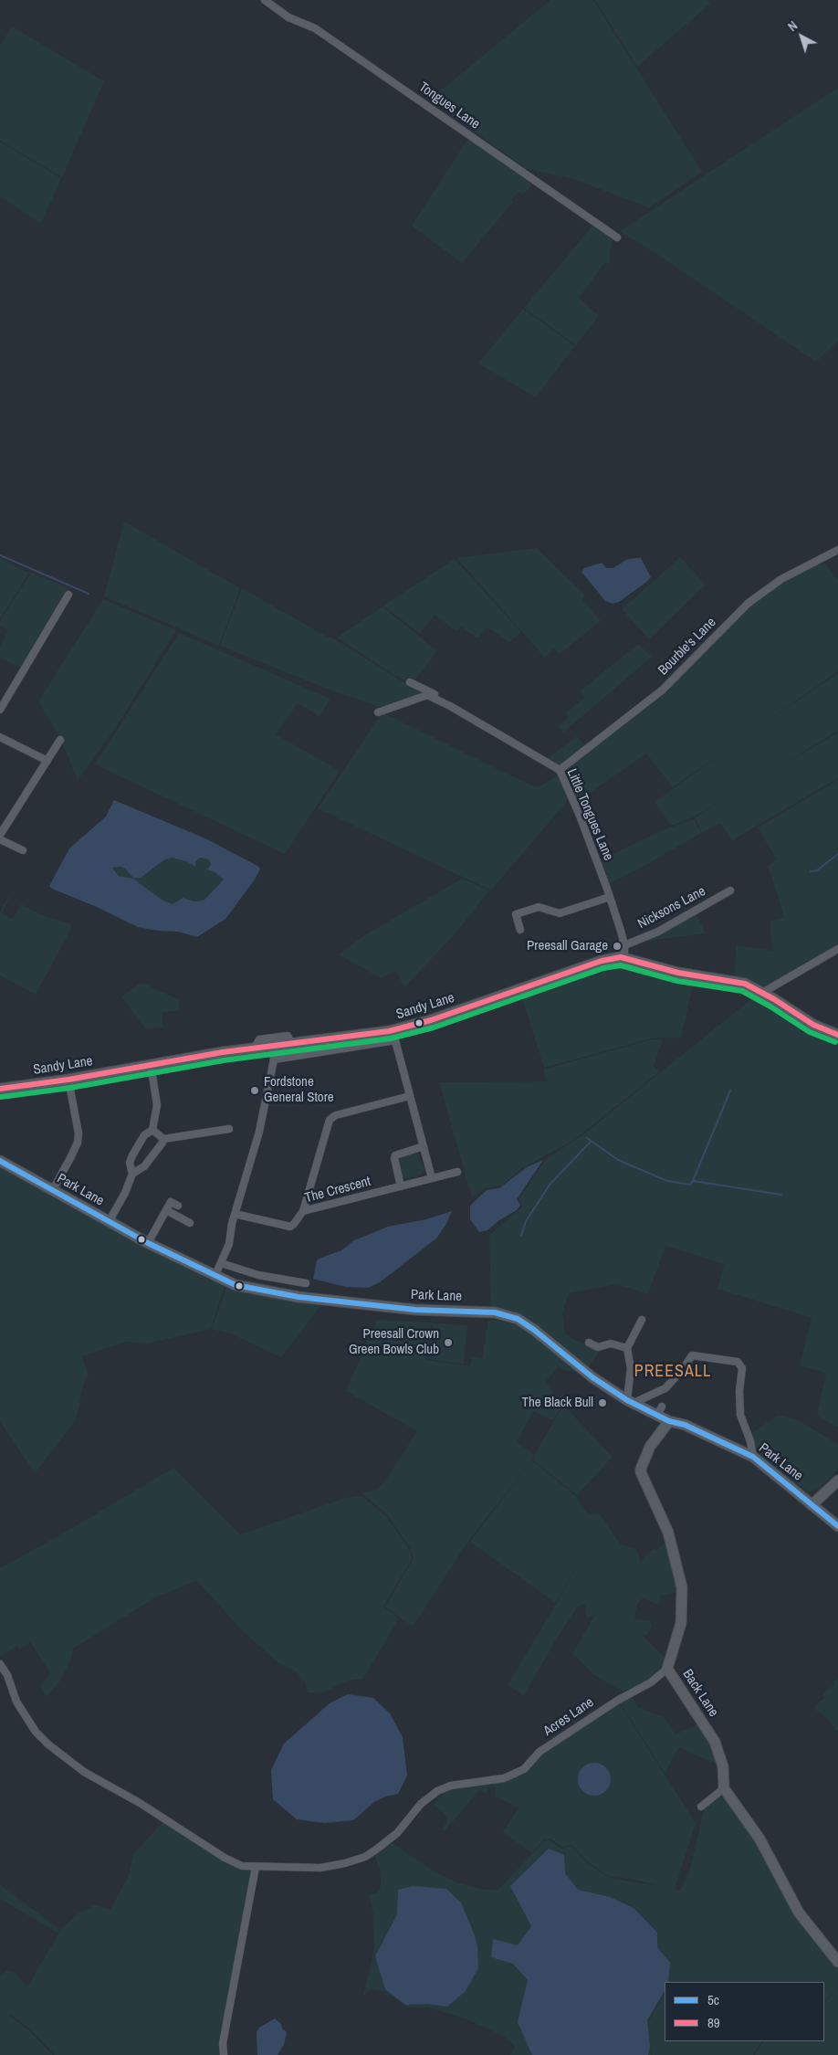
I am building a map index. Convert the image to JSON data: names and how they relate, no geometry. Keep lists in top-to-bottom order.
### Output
{
  "streets": {
    "main road": ["Sandy Lane", "Park Lane", "Back Lane"],
    "street": [
      "Tongues Lane",
      "Bourble's Lane",
      "Little Tongues Lane",
      "Nicksons Lane",
      "The Crescent",
      "Acres Lane"
    ]
  },
  "crossings": [
    ["Bourble's Lane", "Little Tongues Lane"],
    ["Little Tongues Lane", "Nicksons Lane"],
    ["Little Tongues Lane", "Sandy Lane"],
    ["Park Lane", "Back Lane"],
    ["Back Lane", "Acres Lane"]
  ],
  "districts": ["PREESALL"],
  "places": [
    "Preesall Garage",
    "Fordstone General Store",
    "Preesall Crown Green Bowls Club",
    "The Black Bull"
  ],
  "lines": ["transit line 89", "transit line 5c"],
  "legend": ["5c", "89"],
  "north": "top left"
}
